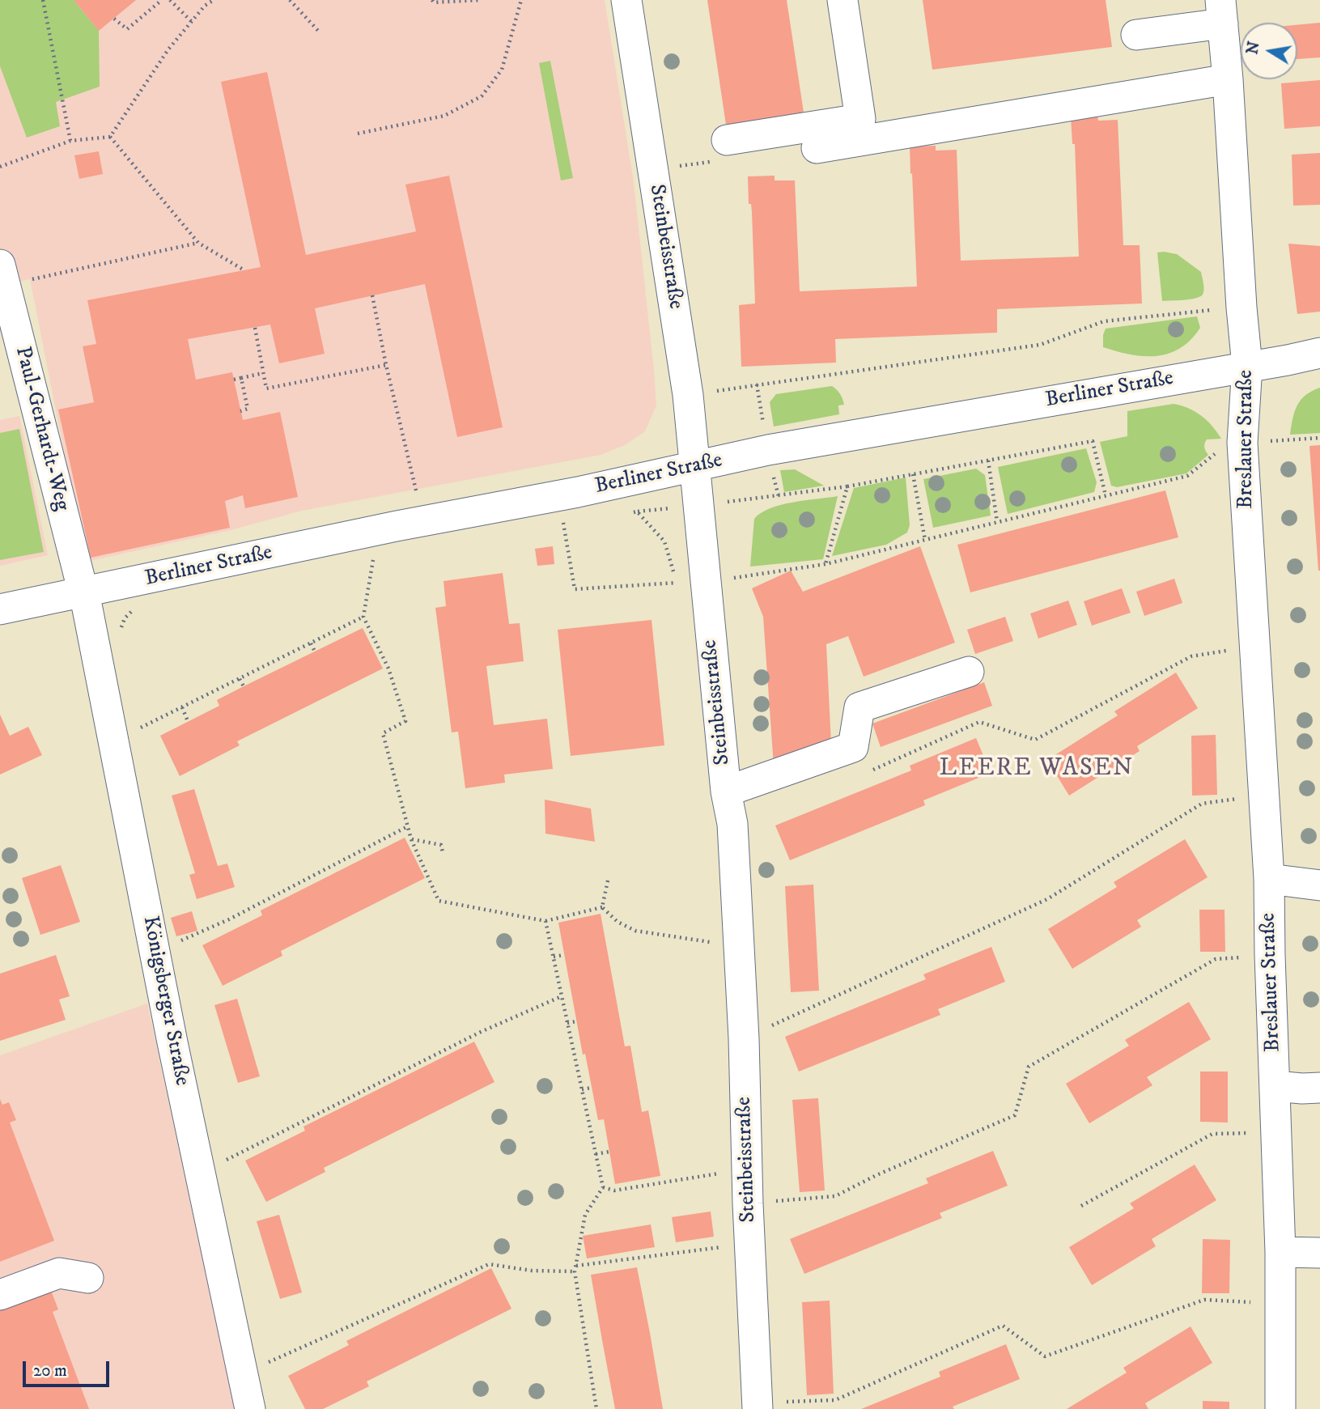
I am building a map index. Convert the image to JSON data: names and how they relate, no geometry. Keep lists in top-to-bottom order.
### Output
{
  "streets": {
    "street": [
      "Steinbeisstraße",
      "Berliner Straße",
      "Paul-Gerhardt-Weg",
      "Breslauer Straße",
      "Königsberger Straße"
    ]
  },
  "crossings": [
    ["Steinbeisstraße", "Berliner Straße"],
    ["Berliner Straße", "Paul-Gerhardt-Weg"],
    ["Berliner Straße", "Breslauer Straße"],
    ["Berliner Straße", "Königsberger Straße"],
    ["Paul-Gerhardt-Weg", "Königsberger Straße"]
  ],
  "districts": ["LEERE WASEN"],
  "scale_bar": "20 m",
  "north": "left"
}
